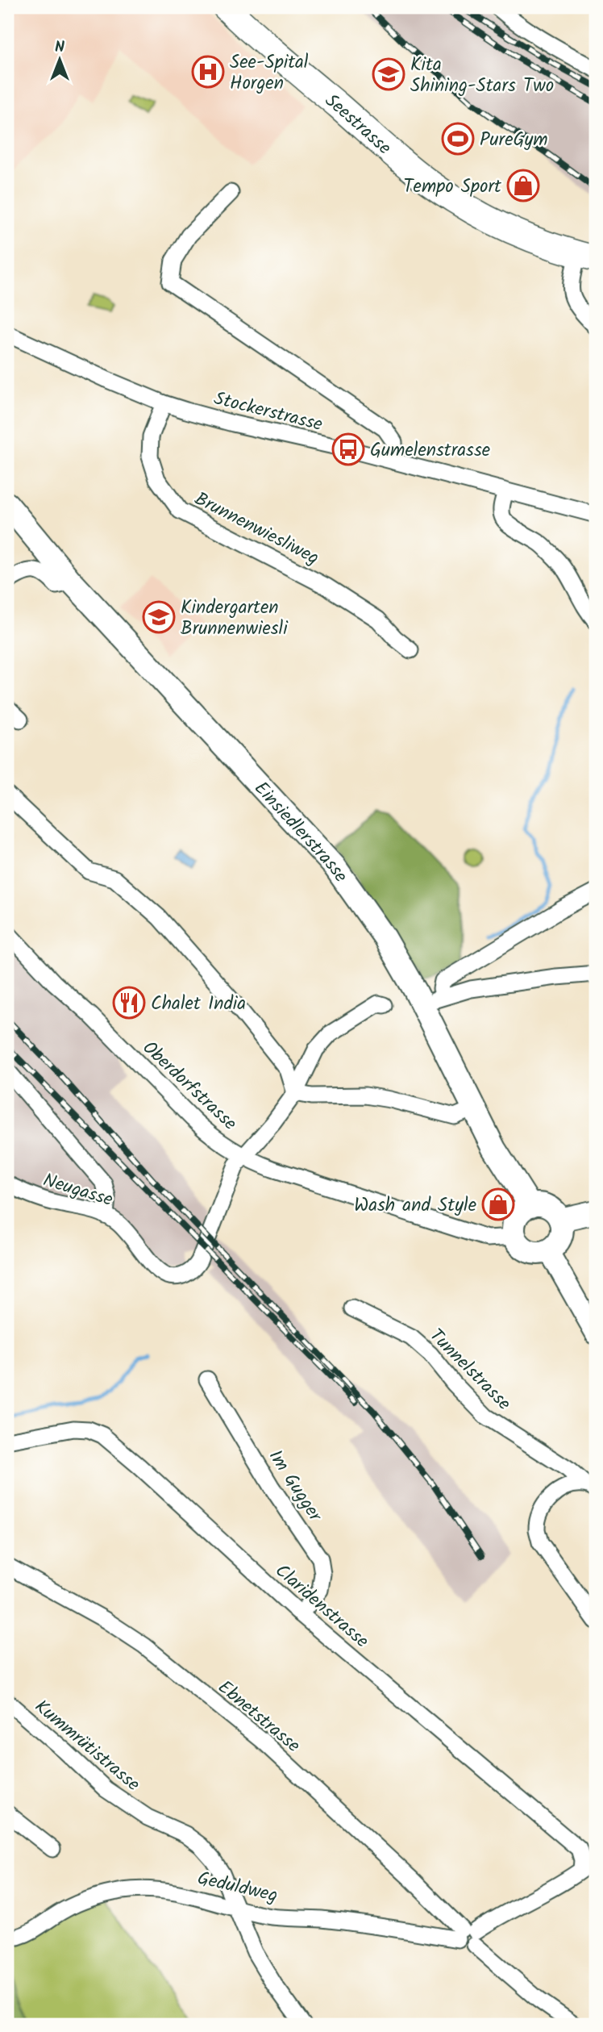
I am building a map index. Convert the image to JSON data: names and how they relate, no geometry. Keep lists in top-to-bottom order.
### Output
{
  "streets": {
    "main road": ["Seestrasse", "Einsiedlerstrasse"],
    "street": [
      "Stockerstrasse",
      "Brunnenwiesliweg",
      "Oberdorfstrasse",
      "Neugasse",
      "Tunnelstrasse",
      "Im Gugger",
      "Claridenstrasse",
      "Ebnetstrasse",
      "Kummrütistrasse",
      "Geduldweg"
    ]
  },
  "crossings": [
    ["Stockerstrasse", "Brunnenwiesliweg"],
    ["Einsiedlerstrasse", "Oberdorfstrasse"],
    ["Oberdorfstrasse", "Neugasse"],
    ["Im Gugger", "Claridenstrasse"],
    ["Claridenstrasse", "Ebnetstrasse"],
    ["Claridenstrasse", "Geduldweg"],
    ["Ebnetstrasse", "Geduldweg"],
    ["Kummrütistrasse", "Geduldweg"]
  ],
  "places": {
    "hospital": ["See-Spital Horgen"],
    "school or university": ["Kita Shining-Stars Two", "Kindergarten Brunnenwiesli"],
    "sports": ["PureGym"],
    "shop": ["Tempo Sport", "Wash and Style"],
    "bus stop": ["Gumelenstrasse"],
    "restaurant": ["Chalet India"]
  },
  "north": "top"
}
